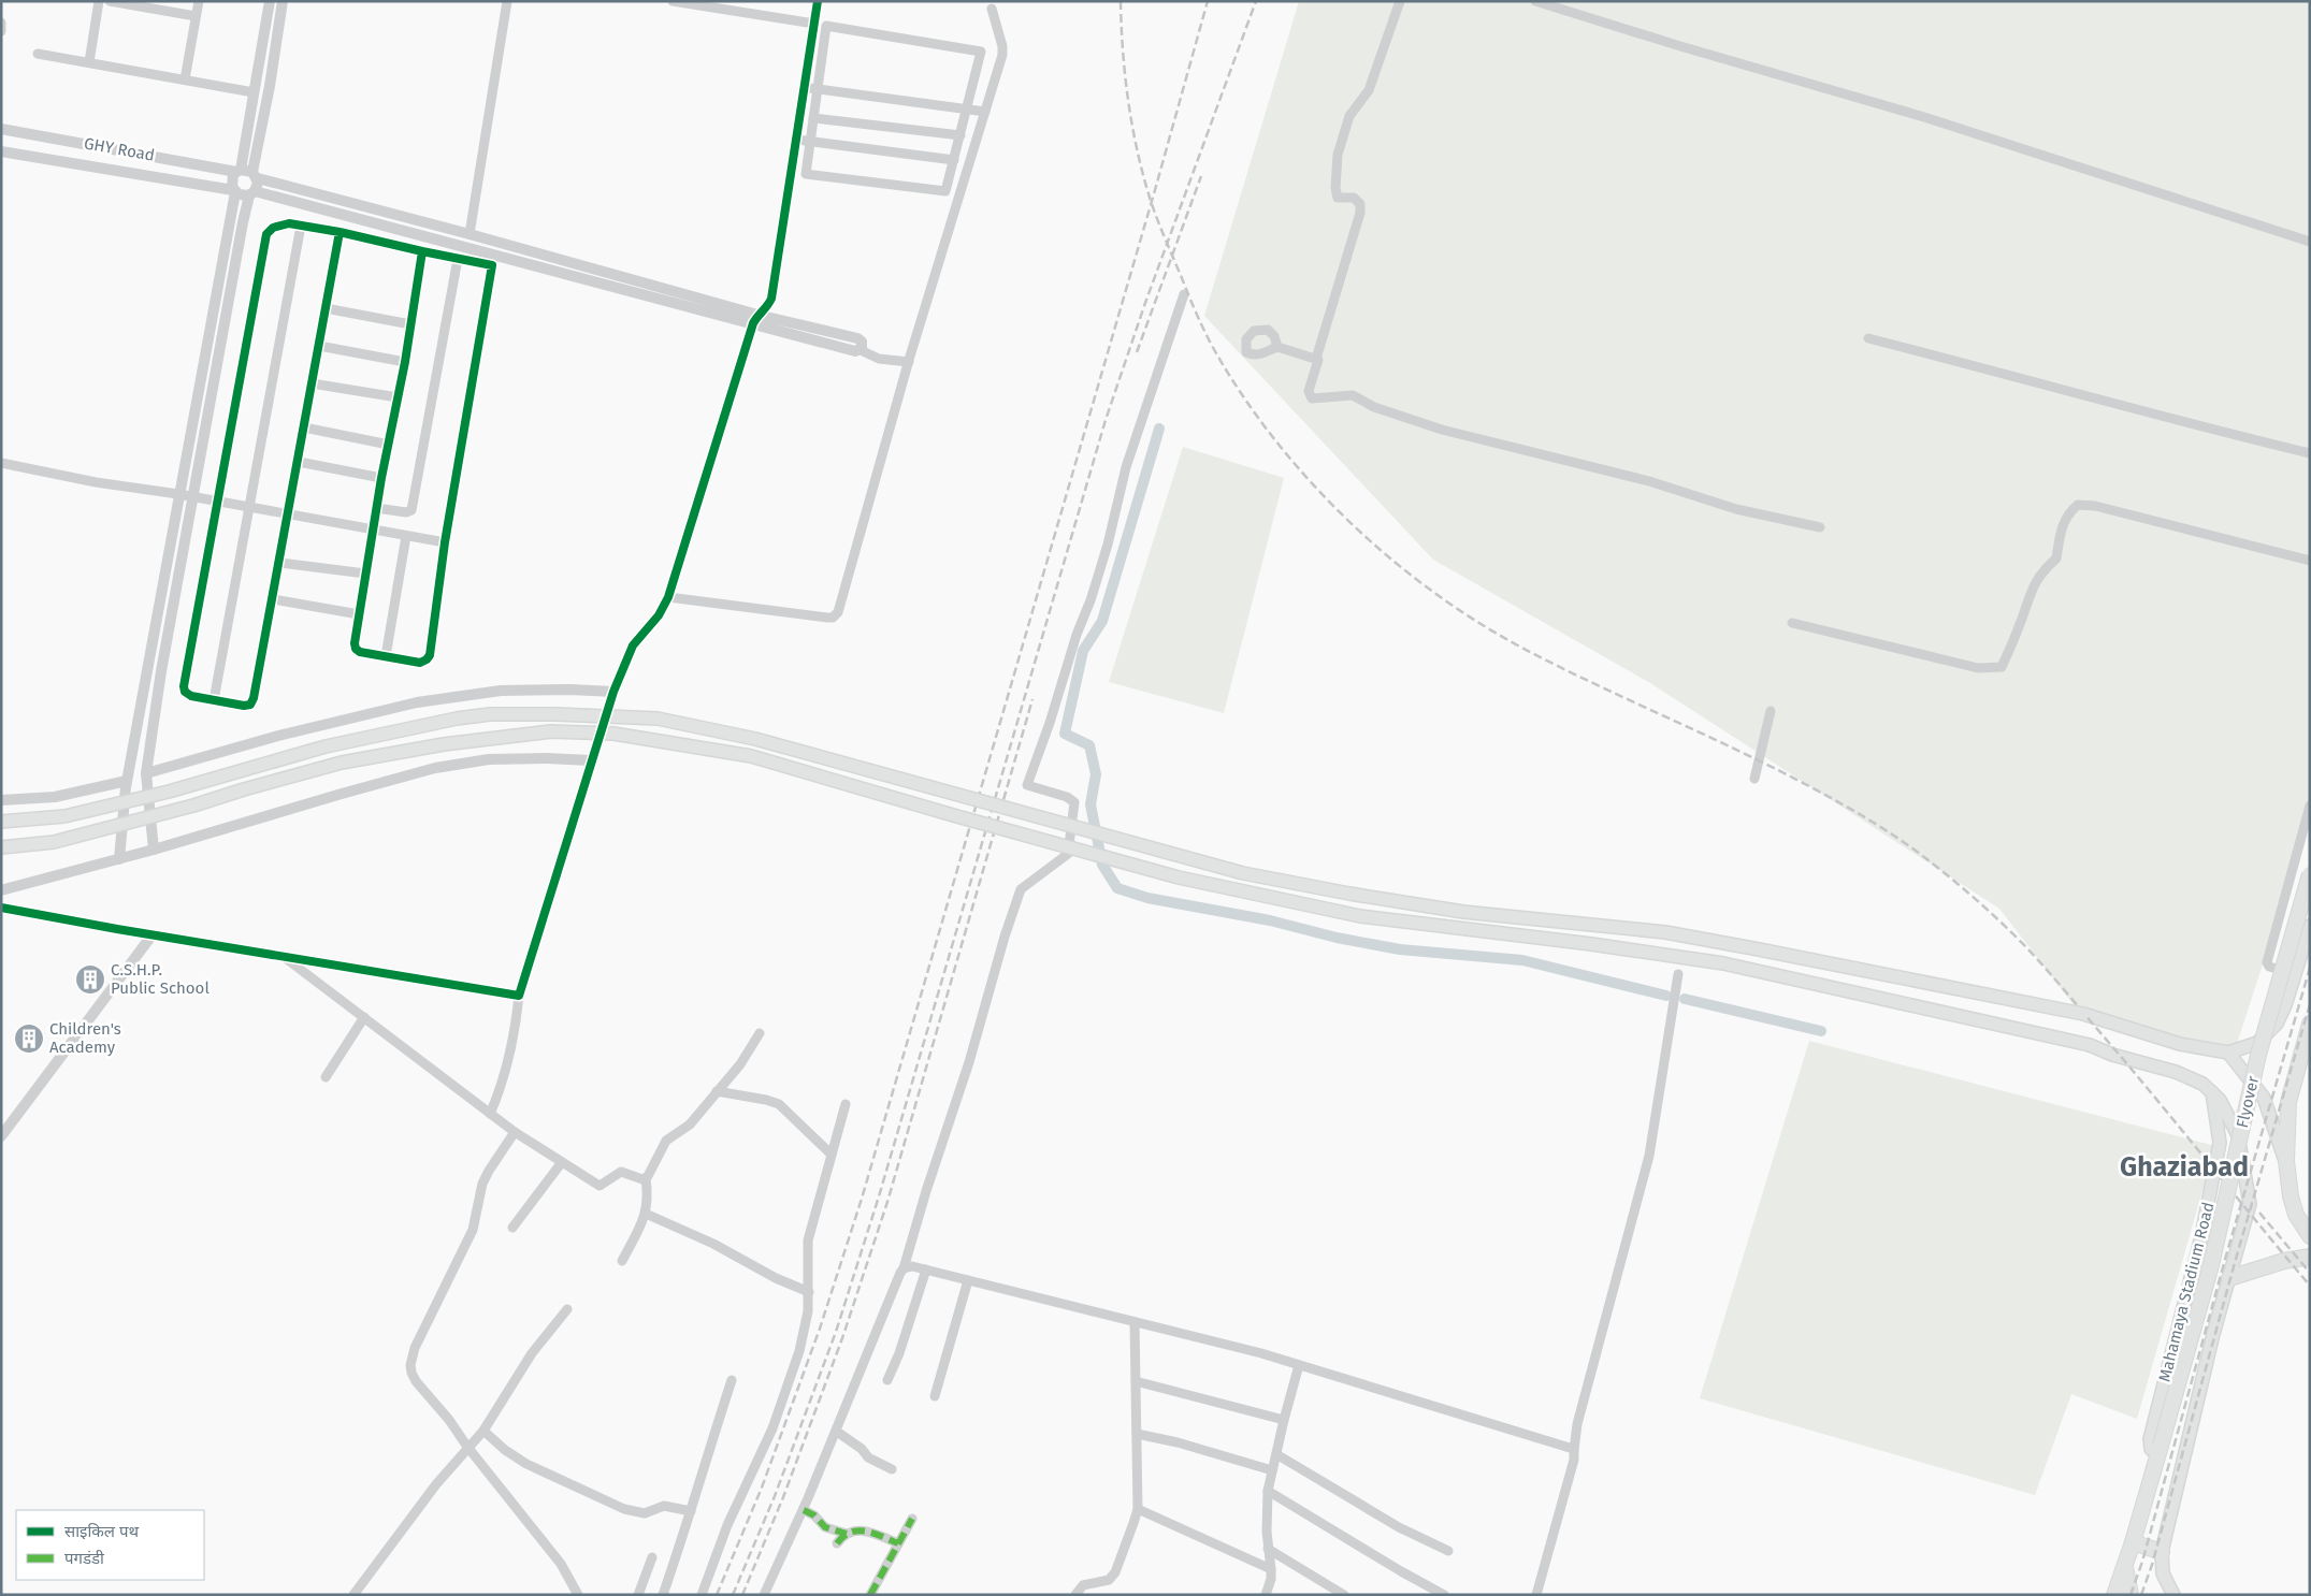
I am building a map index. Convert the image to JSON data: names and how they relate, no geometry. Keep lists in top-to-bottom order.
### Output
{
  "streets": {
    "highway": ["Flyover"],
    "main road": ["Mahamaya Stadium Road"],
    "street": ["GHY Road"]
  },
  "crossings": [
    ["Flyover", "Mahamaya Stadium Road"]
  ],
  "districts": ["Ghaziabad"],
  "places": {
    "building": ["C.S.H.P. Public School", "Children's Academy"]
  },
  "legend": ["साइकिल पथ", "पगडंडी"]
}
